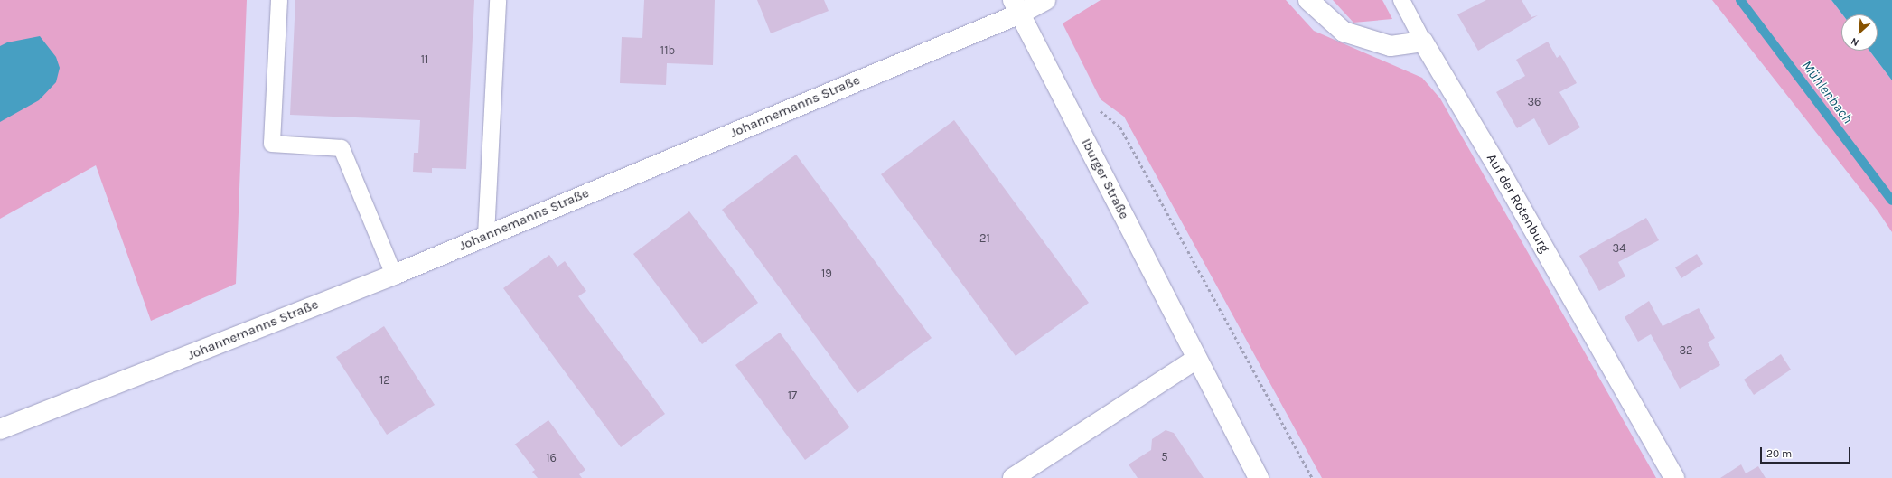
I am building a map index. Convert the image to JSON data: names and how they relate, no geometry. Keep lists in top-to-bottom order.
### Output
{
  "streets": {
    "street": ["Johannemanns Straße", "Iburger Straße", "Auf der Rotenburg"]
  },
  "crossings": [
    ["Johannemanns Straße", "Iburger Straße"]
  ],
  "water": ["Mühlenbach"],
  "house_numbers": [
    "11b",
    "11",
    "36",
    "21",
    "34",
    "19",
    "32",
    "12",
    "17",
    "5",
    "16"
  ],
  "scale_bar": "20 m",
  "north": "bottom left"
}
